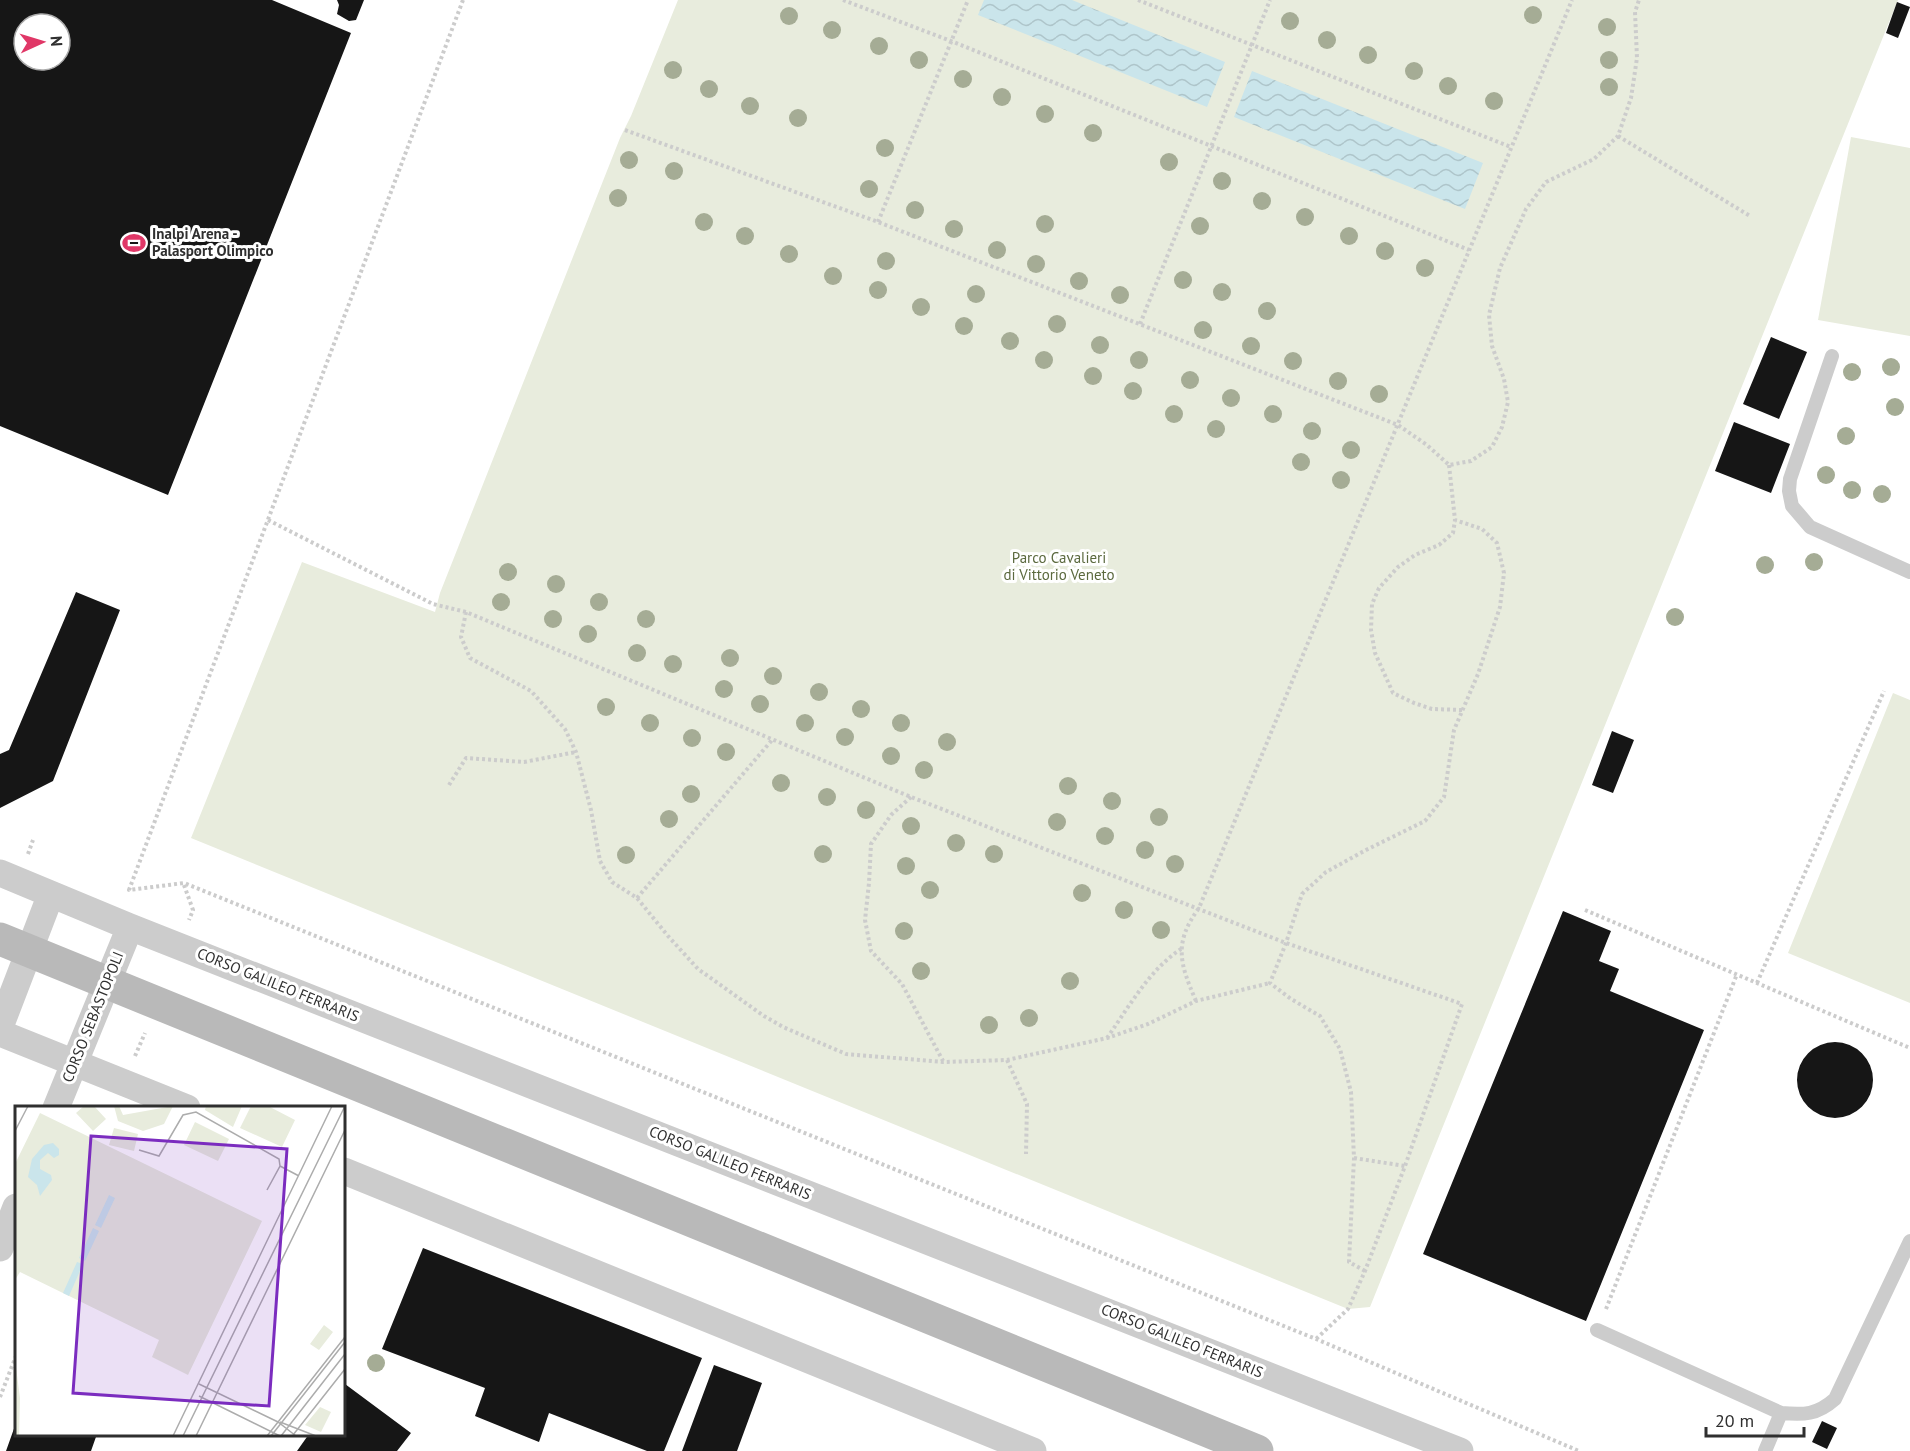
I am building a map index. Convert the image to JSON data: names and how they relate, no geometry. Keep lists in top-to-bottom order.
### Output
{
  "streets": {
    "street": ["CORSO GALILEO FERRARIS", "CORSO SEBASTOPOLI"]
  },
  "crossings": [
    ["CORSO GALILEO FERRARIS", "CORSO SEBASTOPOLI"]
  ],
  "parks": ["Parco Cavalieri di Vittorio Veneto"],
  "places": {
    "sports": ["Inalpi Arena - Palasport Olimpico"]
  },
  "scale_bar": "20 m",
  "north": "right"
}
